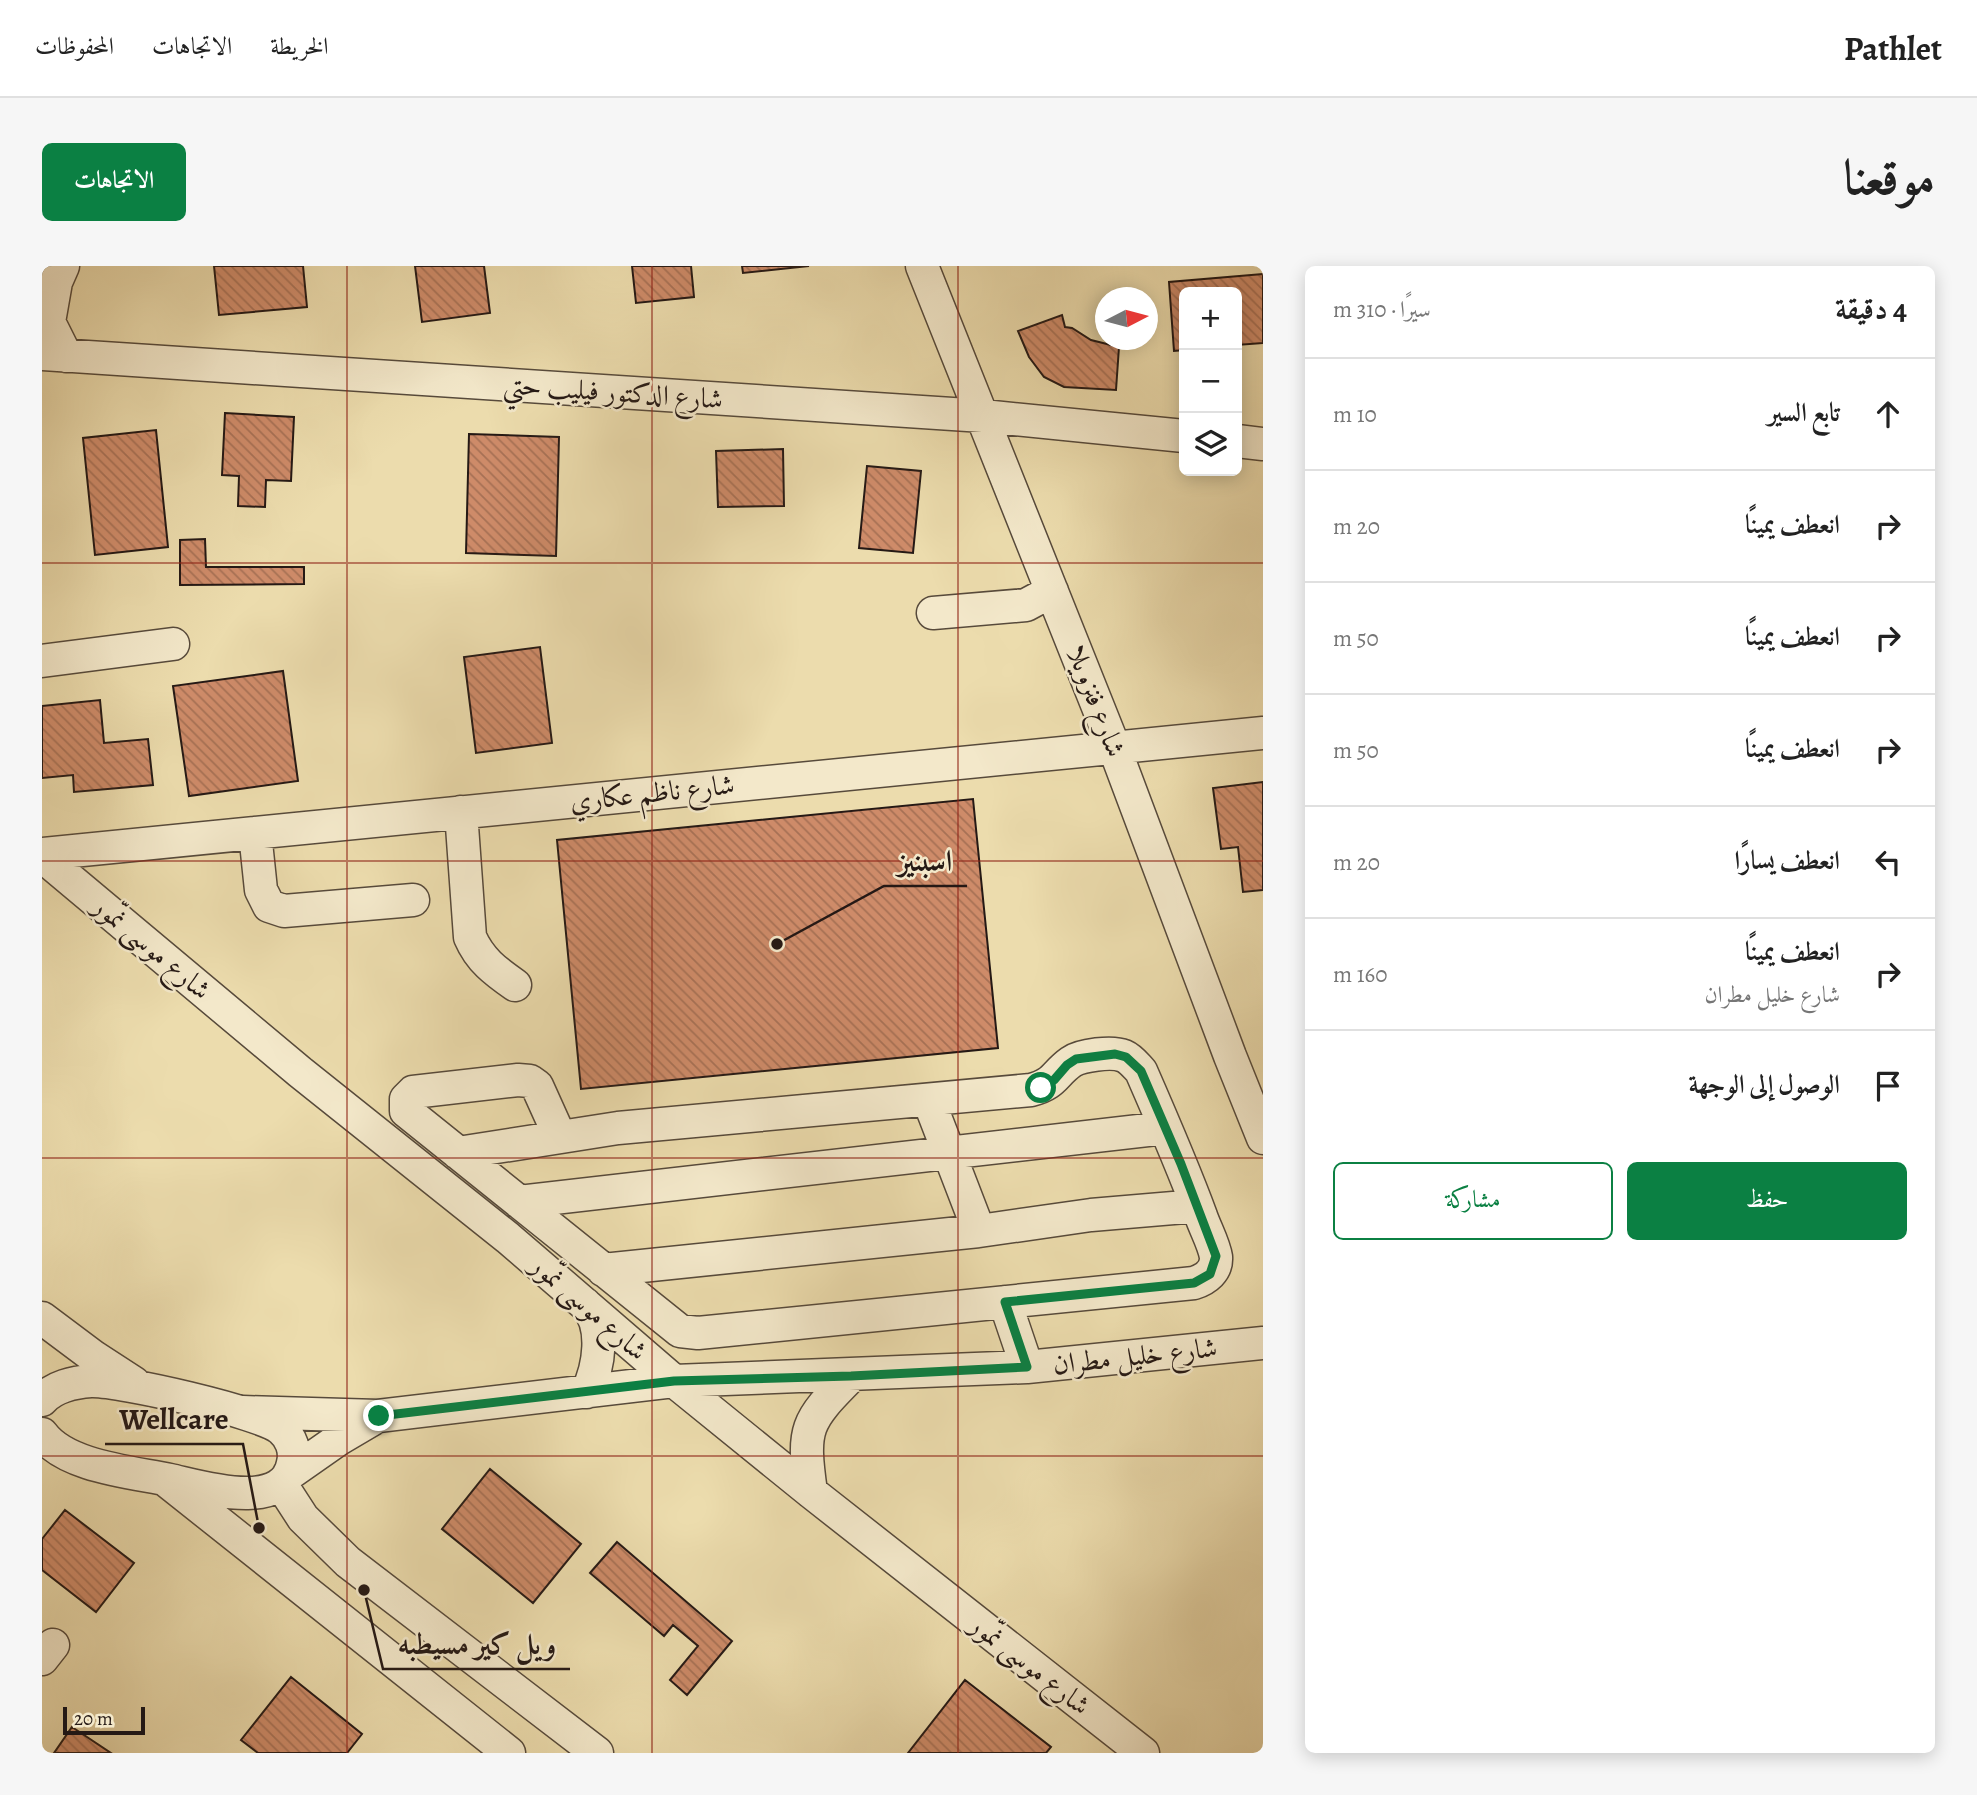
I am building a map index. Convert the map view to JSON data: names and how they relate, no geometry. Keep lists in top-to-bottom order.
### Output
{
  "streets": {
    "street": [
      "شارع الدكتور فيليب حتي",
      "شارع فنزويلا",
      "شارع ناظم عكاري",
      "شارع موسى نمّور",
      "شارع خليل مطران"
    ]
  },
  "crossings": [
    ["شارع الدكتور فيليب حتي", "شارع فنزويلا"],
    ["شارع فنزويلا", "شارع ناظم عكاري"],
    ["شارع ناظم عكاري", "شارع موسى نمّور"],
    ["شارع موسى نمّور", "شارع خليل مطران"]
  ],
  "places": ["اسبنيز", "Wellcare", "ويل كير مسيطبه"],
  "scale_bar": "20 m",
  "north": "right",
  "page": {
    "header": "Pathlet",
    "nav": ["الخريطة", "الاتجاهات", "المحفوظات"],
    "title": "موقعنا",
    "buttons": [
      "الاتجاهات",
      ["حفظ", "مشاركة"]
    ],
    "heading": ["4 دقيقة", "سيرًا · 310 m"],
    "map_buttons": ["+", "−"],
    "list": [
      ["تابع السير", "10 m"],
      ["انعطف يمينًا", "20 m"],
      ["انعطف يمينًا", "50 m"],
      ["انعطف يمينًا", "50 m"],
      ["انعطف يسارًا", "20 m"],
      ["انعطف يمينًا", "شارع خليل مطران", "160 m"],
      "الوصول إلى الوجهة"
    ],
    "scale": "20 m"
  }
}
